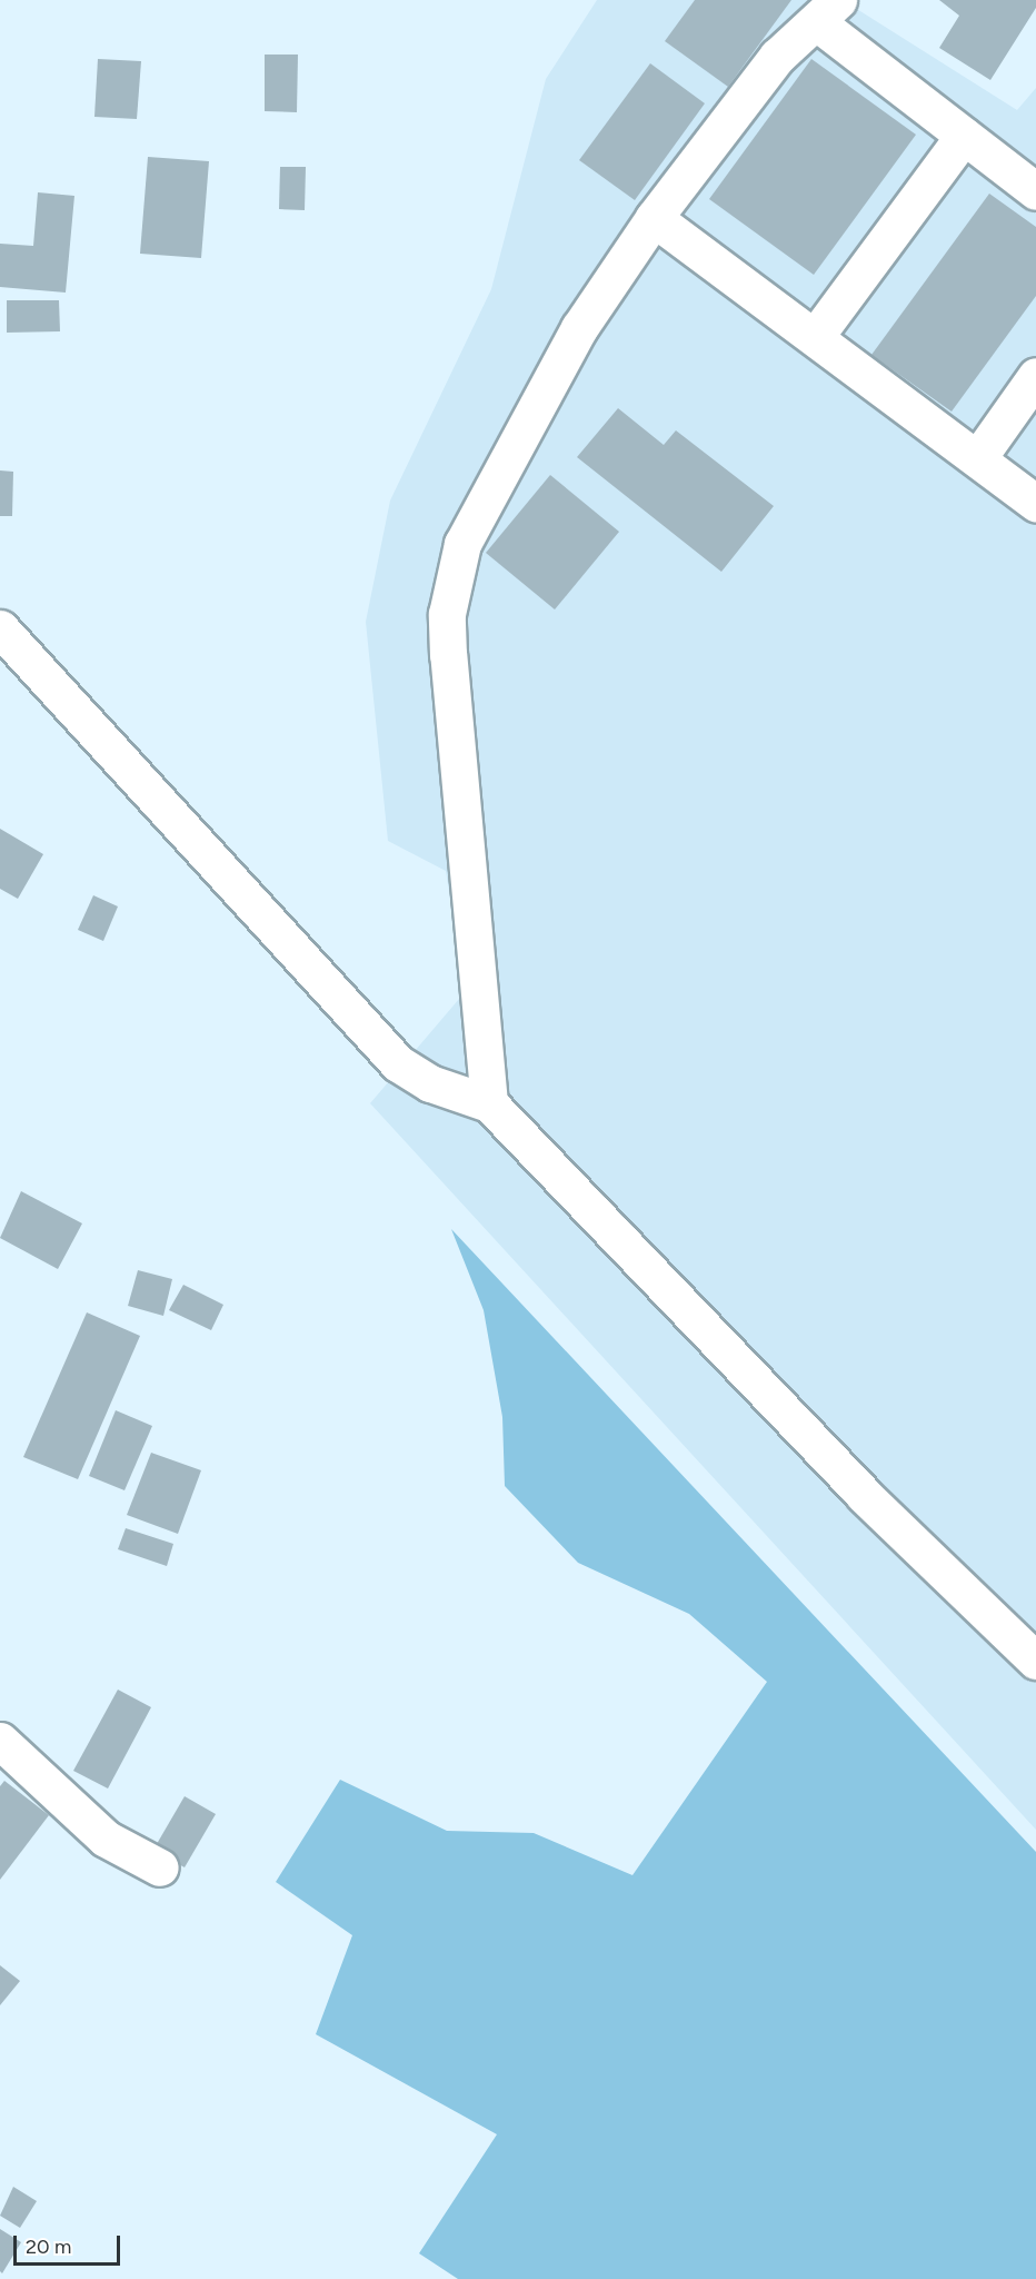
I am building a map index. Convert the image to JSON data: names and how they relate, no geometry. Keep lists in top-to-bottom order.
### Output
{
  "scale_bar": "20 m"
}
